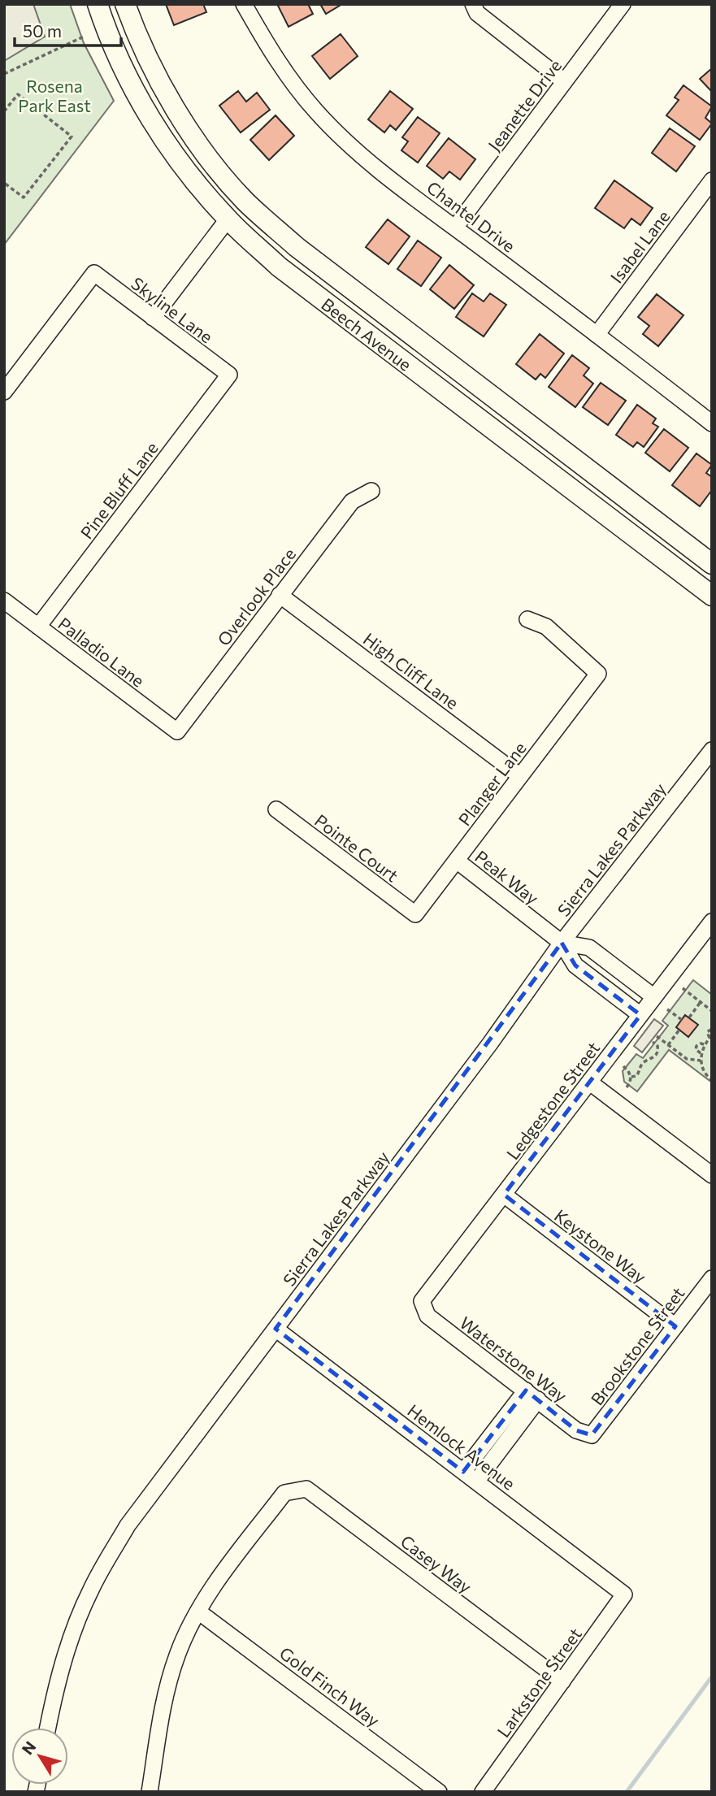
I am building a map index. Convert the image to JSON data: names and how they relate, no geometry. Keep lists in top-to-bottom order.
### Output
{
  "streets": {
    "main road": ["Beech Avenue"],
    "street": [
      "Jeanette Drive",
      "Chantel Drive",
      "Isabel Lane",
      "Skyline Lane",
      "Pine Bluff Lane",
      "Overlook Place",
      "Palladio Lane",
      "High Cliff Lane",
      "Planger Lane",
      "Pointe Court",
      "Sierra Lakes Parkway",
      "Peak Way",
      "Ledgestone Street",
      "Keystone Way",
      "Brookstone Street",
      "Waterstone Way",
      "Hemlock Avenue",
      "Casey Way",
      "Larkstone Street",
      "Gold Finch Way"
    ]
  },
  "crossings": [
    ["Jeanette Drive", "Chantel Drive"],
    ["Chantel Drive", "Isabel Lane"],
    ["Skyline Lane", "Pine Bluff Lane"],
    ["Pine Bluff Lane", "Palladio Lane"],
    ["Overlook Place", "Palladio Lane"],
    ["Overlook Place", "High Cliff Lane"],
    ["High Cliff Lane", "Planger Lane"],
    ["Planger Lane", "Pointe Court"],
    ["Planger Lane", "Peak Way"],
    ["Sierra Lakes Parkway", "Peak Way"],
    ["Sierra Lakes Parkway", "Hemlock Avenue"],
    ["Peak Way", "Ledgestone Street"],
    ["Ledgestone Street", "Keystone Way"],
    ["Ledgestone Street", "Waterstone Way"],
    ["Keystone Way", "Brookstone Street"],
    ["Brookstone Street", "Waterstone Way"],
    ["Hemlock Avenue", "Larkstone Street"],
    ["Casey Way", "Larkstone Street"],
    ["Casey Way", "Gold Finch Way"]
  ],
  "parks": ["Rosena Park East"],
  "scale_bar": "50 m",
  "north": "top left"
}
